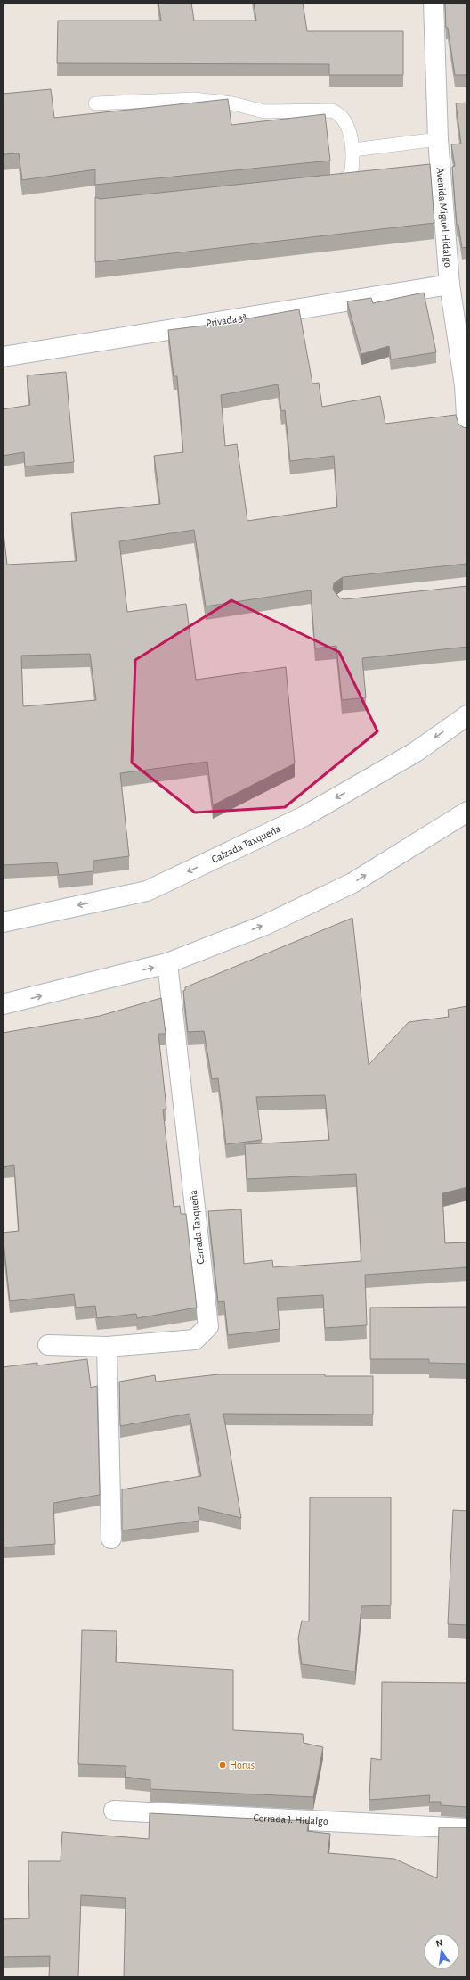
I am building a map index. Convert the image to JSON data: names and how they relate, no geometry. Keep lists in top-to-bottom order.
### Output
{
  "streets": {
    "street": [
      "Avenida Miguel Hidalgo",
      "Privada 3ª",
      "Calzada Taxqueña",
      "Cerrada Taxqueña",
      "Cerrada J. Hidalgo"
    ]
  },
  "crossings": [
    ["Avenida Miguel Hidalgo", "Privada 3ª"]
  ],
  "places": ["Horus"],
  "north": "top"
}
